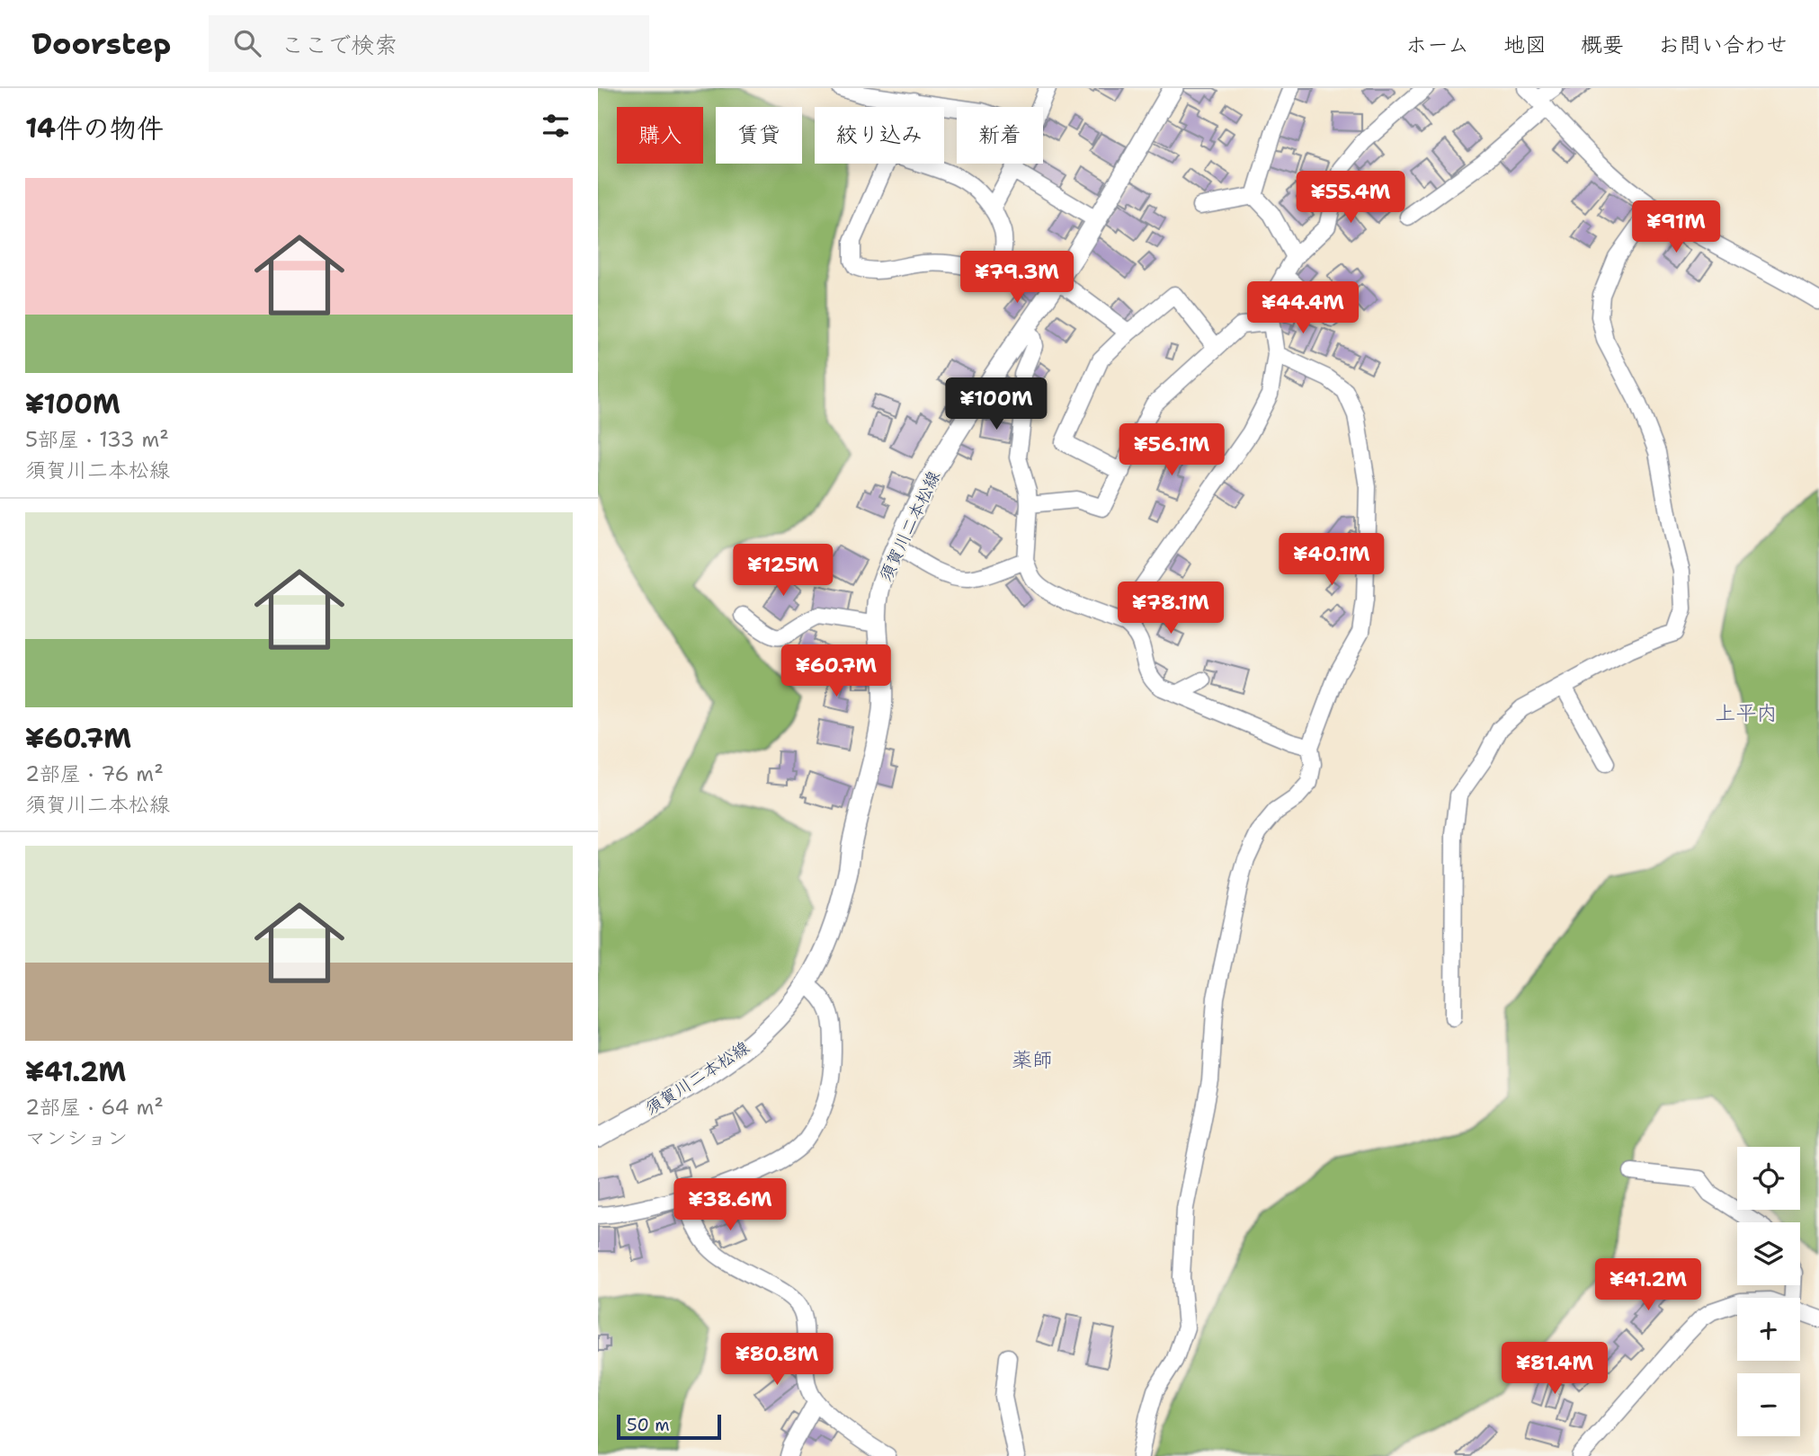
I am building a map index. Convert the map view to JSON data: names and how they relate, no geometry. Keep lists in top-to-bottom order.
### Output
{
  "streets": {
    "main road": ["須賀川二本松線"]
  },
  "districts": ["上平内", "薬師"],
  "scale_bar": "50 m",
  "page": {
    "header": "Doorstep",
    "search": "ここで検索",
    "nav": [
      "ホーム",
      "地図",
      "概要",
      "お問い合わせ"
    ],
    "heading": "14件の物件",
    "chip": [
      "購入",
      "賃貸",
      "絞り込み",
      "新着"
    ],
    "list": [
      {
        "name": "¥100M",
        "note": "5部屋 · 133 m² · 須賀川二本松線"
      },
      {
        "name": "¥60.7M",
        "note": "2部屋 · 76 m² · 須賀川二本松線"
      },
      {
        "name": "¥41.2M",
        "note": "2部屋 · 64 m² · マンション"
      }
    ],
    "price": [
      "¥55.4M",
      "¥91M",
      "¥79.3M",
      "¥44.4M",
      "¥100M",
      "¥56.1M",
      "¥40.1M",
      "¥125M",
      "¥78.1M",
      "¥60.7M",
      "¥38.6M",
      "¥41.2M",
      "¥80.8M",
      "¥81.4M"
    ],
    "map_buttons": ["+", "−"],
    "scale": "50 m"
  }
}
